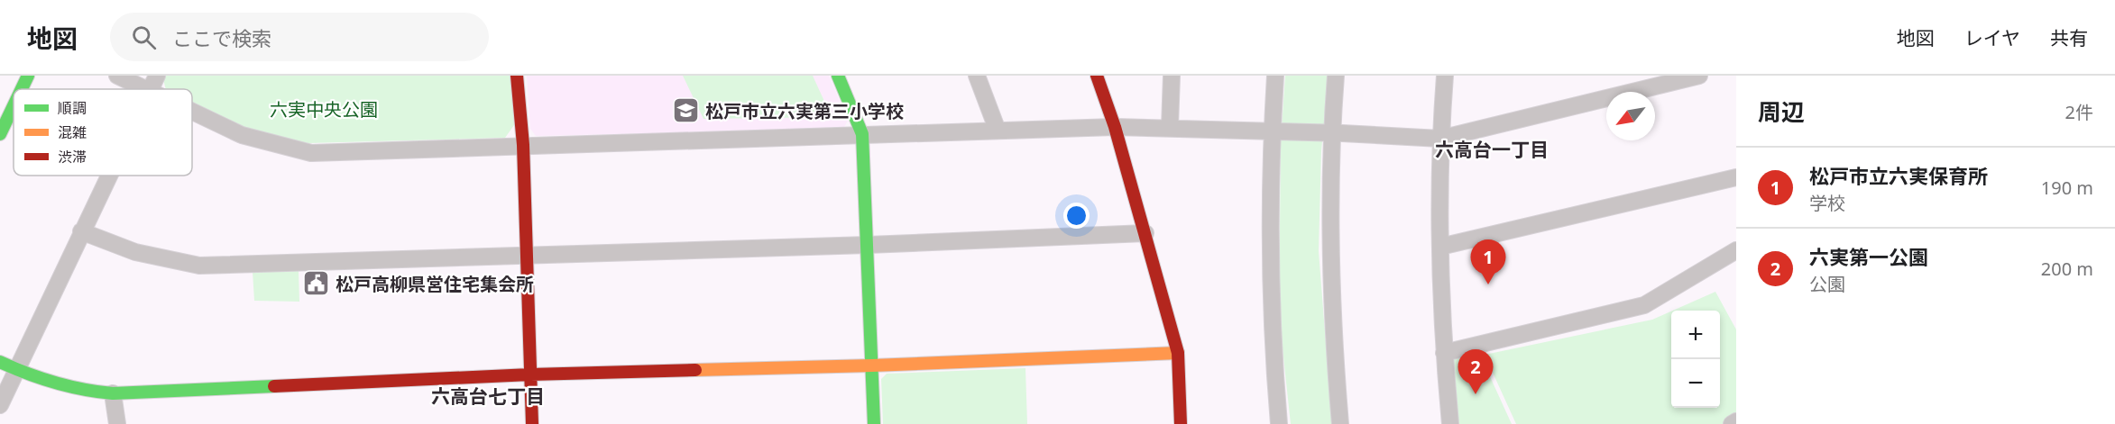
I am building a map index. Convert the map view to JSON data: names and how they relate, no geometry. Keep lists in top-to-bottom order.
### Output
{
  "districts": ["六高台一丁目", "六高台七丁目"],
  "parks": ["六実中央公園"],
  "places": {
    "school or university": ["松戸市立六実第三小学校"],
    "public building": ["松戸高柳県営住宅集会所"]
  },
  "legend": ["順調", "混雑", "渋滞"],
  "north": "bottom left",
  "page": {
    "header": "地図",
    "search": "ここで検索",
    "nav": ["地図", "レイヤ", "共有"],
    "heading": ["周辺", "2件"],
    "list": [
      {
        "mark": "1",
        "name": "松戸市立六実保育所",
        "note": "学校",
        "value": "190 m"
      },
      {
        "mark": "2",
        "name": "六実第一公園",
        "note": "公園",
        "value": "200 m"
      }
    ],
    "pins": ["1", "2"],
    "map_buttons": ["+", "−"]
  }
}
